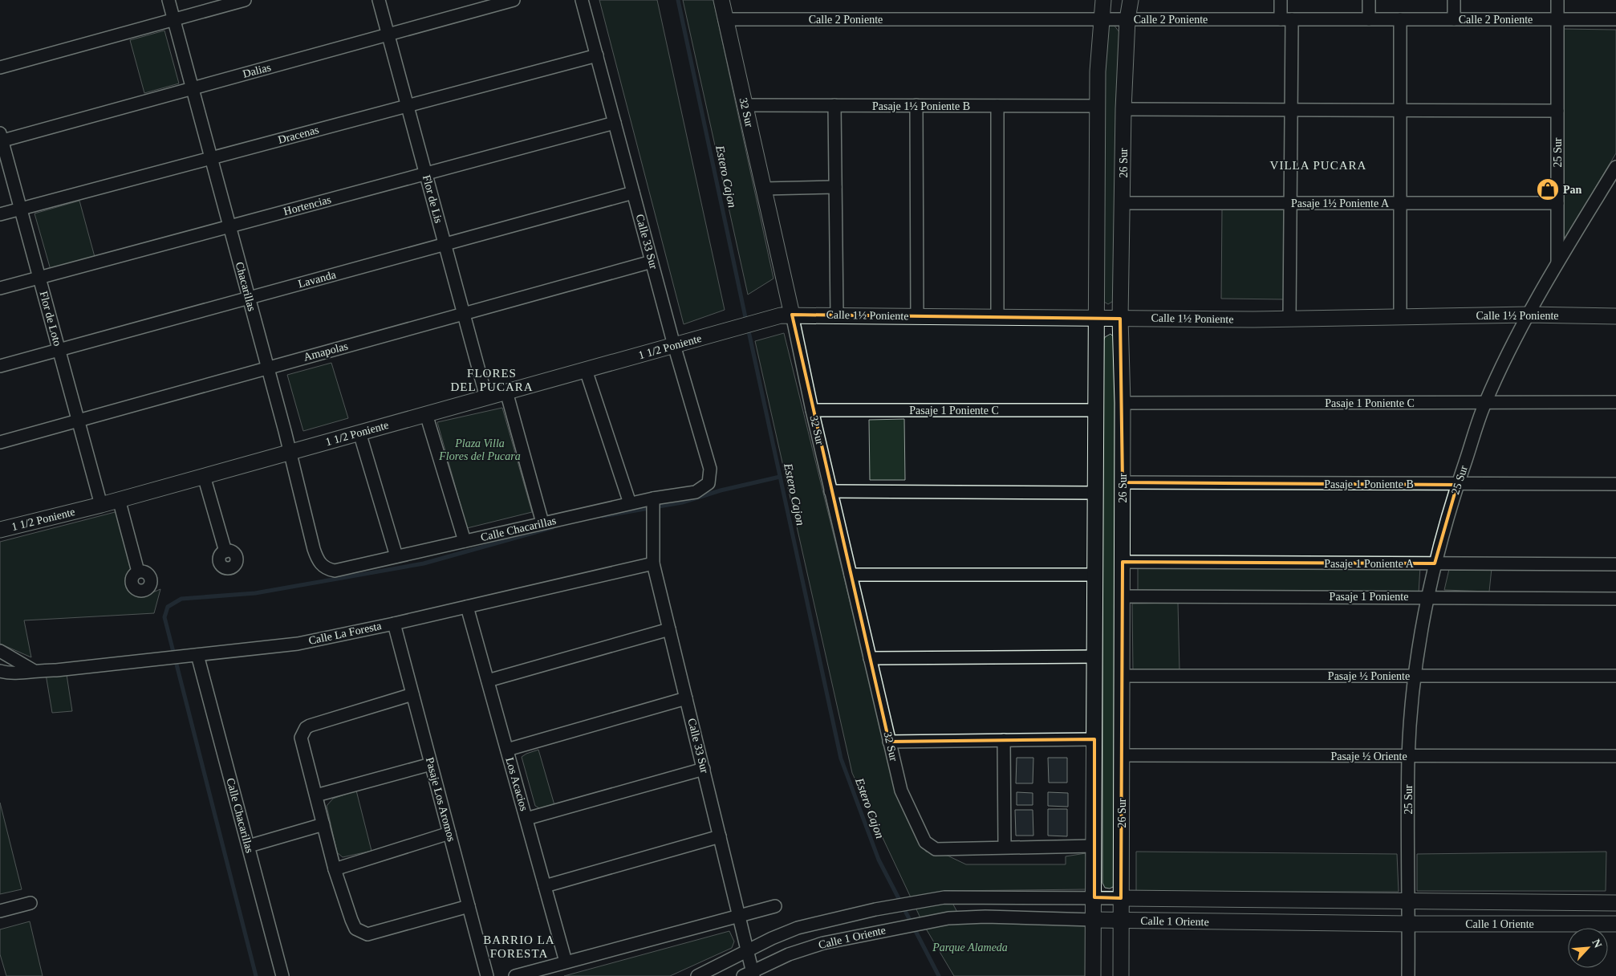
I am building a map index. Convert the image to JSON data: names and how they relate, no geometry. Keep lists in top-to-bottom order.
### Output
{
  "streets": {
    "street": [
      "Calle 2 Poniente",
      "Dalias",
      "Pasaje 1½ Poniente B",
      "32 Sur",
      "Dracenas",
      "25 Sur",
      "26 Sur",
      "Flor de Lis",
      "Pasaje 1½ Poniente A",
      "Hortencias",
      "Calle 33 Sur",
      "Lavanda",
      "Chacarillas",
      "Calle 1½ Poniente",
      "Flor de Loto",
      "1 1/2 Poniente",
      "Amapolas",
      "Pasaje 1 Poniente C",
      "Pasaje 1 Poniente B",
      "Calle Chacarillas",
      "Pasaje 1 Poniente A",
      "Pasaje 1 Poniente",
      "Calle La Foresta",
      "Pasaje ½ Poniente",
      "Pasaje ½ Oriente",
      "Los Acacios",
      "Pasaje Los Aromos",
      "Calle 1 Oriente"
    ]
  },
  "crossings": [
    ["Calle 2 Poniente", "32 Sur"],
    ["Calle 2 Poniente", "25 Sur"],
    ["Calle 2 Poniente", "26 Sur"],
    ["Dalias", "Flor de Lis"],
    ["Dalias", "Chacarillas"],
    ["Dalias", "Flor de Loto"],
    ["Pasaje 1½ Poniente B", "32 Sur"],
    ["32 Sur", "Calle 1½ Poniente"],
    ["32 Sur", "Pasaje 1 Poniente C"],
    ["Dracenas", "Flor de Lis"],
    ["Dracenas", "Calle 33 Sur"],
    ["Dracenas", "Chacarillas"],
    ["Dracenas", "Flor de Loto"],
    ["25 Sur", "Pasaje 1½ Poniente A"],
    ["25 Sur", "Calle 1½ Poniente"],
    ["25 Sur", "Pasaje 1 Poniente C"],
    ["25 Sur", "Pasaje 1 Poniente B"],
    ["25 Sur", "Pasaje 1 Poniente A"],
    ["25 Sur", "Pasaje 1 Poniente"],
    ["25 Sur", "Pasaje ½ Poniente"],
    ["25 Sur", "Pasaje ½ Oriente"],
    ["25 Sur", "Calle 1 Oriente"],
    ["26 Sur", "Pasaje 1½ Poniente A"],
    ["26 Sur", "Calle 1½ Poniente"],
    ["26 Sur", "Pasaje 1 Poniente C"],
    ["26 Sur", "Pasaje 1 Poniente B"],
    ["26 Sur", "Pasaje 1 Poniente A"],
    ["26 Sur", "Pasaje 1 Poniente"],
    ["26 Sur", "Pasaje ½ Poniente"],
    ["26 Sur", "Pasaje ½ Oriente"],
    ["26 Sur", "Calle 1 Oriente"],
    ["Flor de Lis", "Hortencias"],
    ["Flor de Lis", "Lavanda"],
    ["Flor de Lis", "1 1/2 Poniente"],
    ["Flor de Lis", "Amapolas"],
    ["Hortencias", "Calle 33 Sur"],
    ["Hortencias", "Chacarillas"],
    ["Hortencias", "Flor de Loto"],
    ["Calle 33 Sur", "Lavanda"],
    ["Calle 33 Sur", "1 1/2 Poniente"],
    ["Calle 33 Sur", "Amapolas"],
    ["Calle 33 Sur", "Calle Chacarillas"],
    ["Calle 33 Sur", "Calle La Foresta"],
    ["Calle 33 Sur", "Calle 1 Oriente"],
    ["Lavanda", "Chacarillas"],
    ["Lavanda", "Flor de Loto"],
    ["Chacarillas", "1 1/2 Poniente"],
    ["Chacarillas", "Amapolas"],
    ["Chacarillas", "Calle Chacarillas"],
    ["Calle 1½ Poniente", "1 1/2 Poniente"],
    ["Flor de Loto", "1 1/2 Poniente"],
    ["Flor de Loto", "Amapolas"],
    ["Calle Chacarillas", "Calle La Foresta"],
    ["Calle La Foresta", "Los Acacios"],
    ["Calle La Foresta", "Pasaje Los Aromos"]
  ],
  "districts": ["VILLA PUCARA", "FLORES DEL PUCARA", "BARRIO LA FORESTA"],
  "water": ["Estero Cajon"],
  "parks": ["Plaza Villa Flores del Pucara", "Parque Alameda"],
  "places": {
    "shop": ["Pan"]
  },
  "north": "top right"
}
